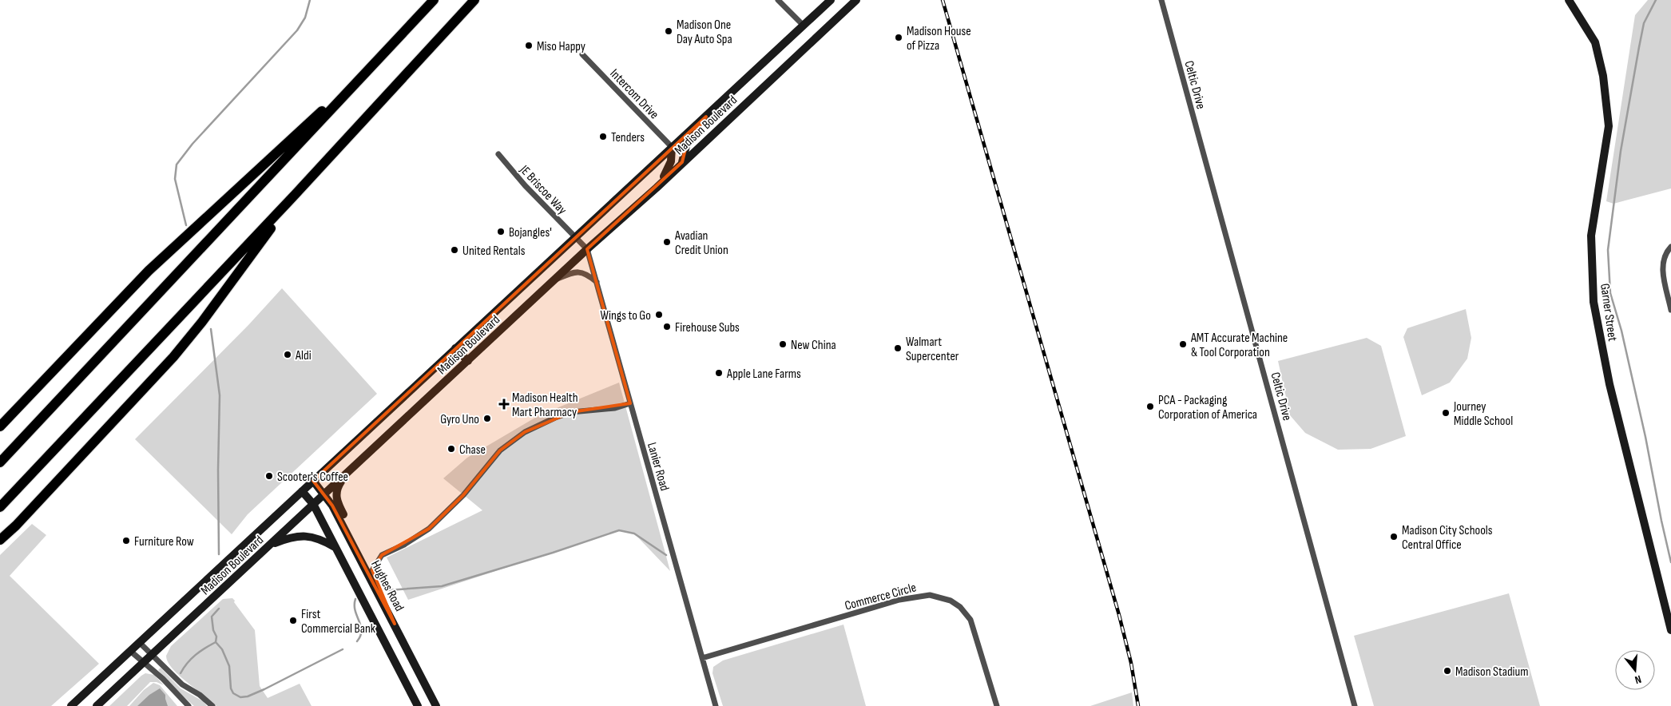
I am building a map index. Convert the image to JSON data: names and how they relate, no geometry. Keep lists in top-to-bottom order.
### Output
{
  "streets": {
    "main road": ["Madison Boulevard", "Garner Street", "Hughes Road"],
    "street": [
      "Celtic Drive",
      "Intercom Drive",
      "JE Briscoe Way",
      "Lanier Road",
      "Commerce Circle"
    ]
  },
  "crossings": [
    ["Intercom Drive", "Madison Boulevard"],
    ["Madison Boulevard", "JE Briscoe Way"],
    ["Madison Boulevard", "Lanier Road"],
    ["Madison Boulevard", "Hughes Road"],
    ["JE Briscoe Way", "Lanier Road"],
    ["Lanier Road", "Commerce Circle"]
  ],
  "places": {
    "other": [
      "Madison One Day Auto Spa",
      "Madison House of Pizza",
      "Miso Happy",
      "Tenders",
      "Bojangles'",
      "Avadian Credit Union",
      "United Rentals",
      "Wings to Go",
      "Firehouse Subs",
      "New China",
      "AMT Accurate Machine & Tool Corporation",
      "Walmart Supercenter",
      "Aldi",
      "Apple Lane Farms",
      "PCA - Packaging Corporation of America",
      "Journey Middle School",
      "Gyro Uno",
      "Chase",
      "Scooter's Coffee",
      "Madison City Schools Central Office",
      "Furniture Row",
      "First Commercial Bank",
      "Madison Stadium"
    ],
    "health": ["Madison Health Mart Pharmacy"]
  },
  "north": "bottom"
}
